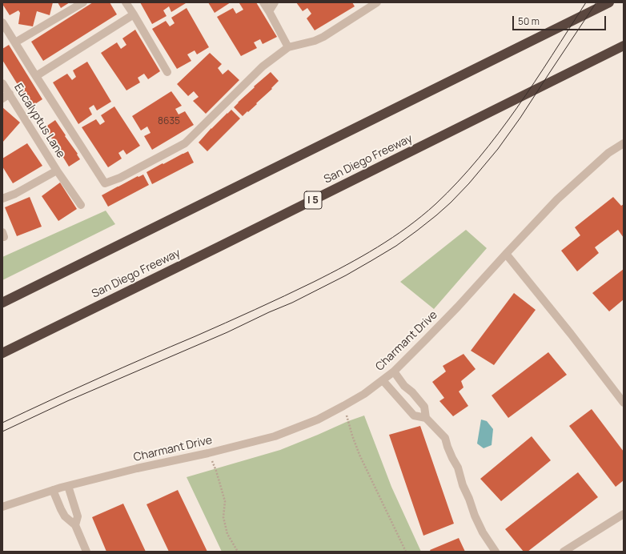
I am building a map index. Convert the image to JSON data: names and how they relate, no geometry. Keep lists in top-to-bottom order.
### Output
{
  "streets": {
    "highway": ["San Diego Freeway", "I 5"],
    "street": ["Eucalyptus Lane", "Charmant Drive"]
  },
  "house_numbers": ["8635"],
  "scale_bar": "50 m"
}
